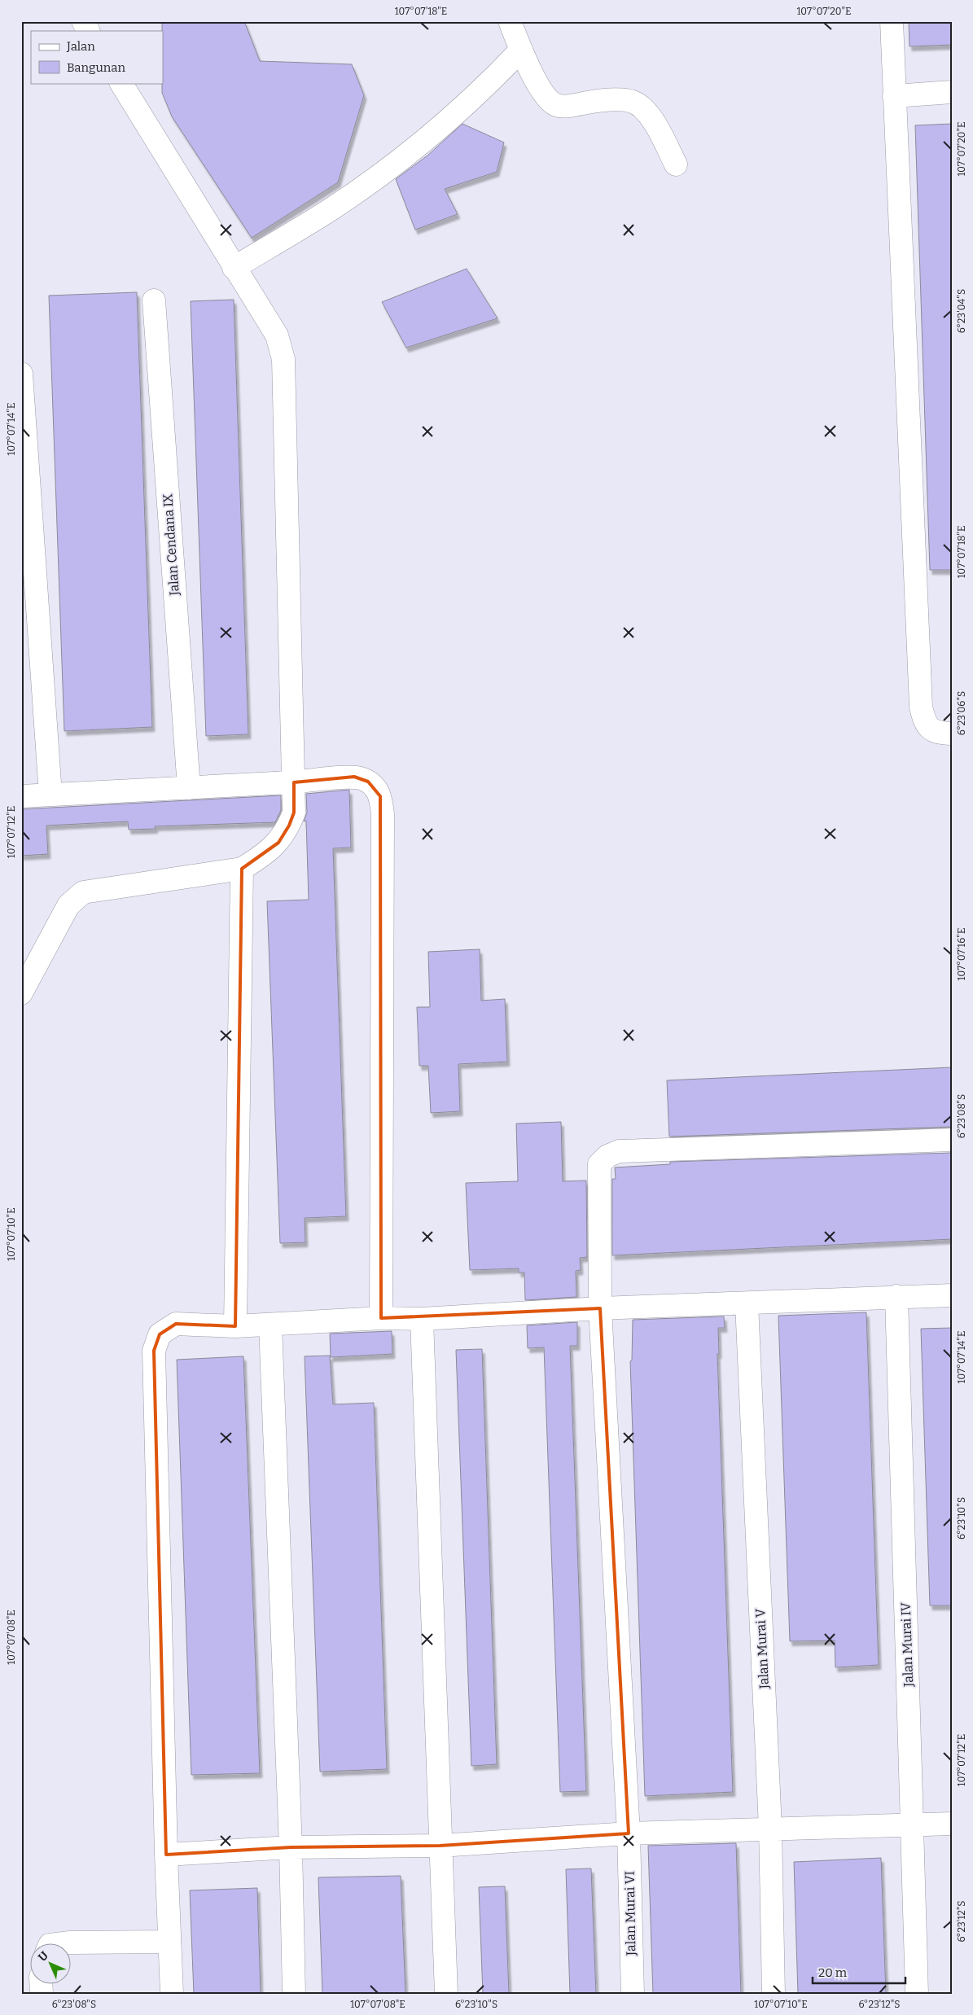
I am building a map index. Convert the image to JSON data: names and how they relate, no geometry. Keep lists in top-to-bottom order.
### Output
{
  "streets": {
    "street": [
      "Jalan Cendana IX",
      "Jalan Murai IV",
      "Jalan Murai V",
      "Jalan Murai VI"
    ]
  },
  "legend": ["Jalan", "Bangunan"],
  "scale_bar": "20 m",
  "north": "top left",
  "coordinates": [
    "107°07'18\"E",
    "107°07'20\"E",
    "6°23'04\"S",
    "107°07'14\"E",
    "6°23'06\"S",
    "107°07'12\"E",
    "107°07'16\"E",
    "6°23'08\"S",
    "107°07'10\"E",
    "6°23'10\"S",
    "107°07'08\"E",
    "6°23'12\"S"
  ]
}
